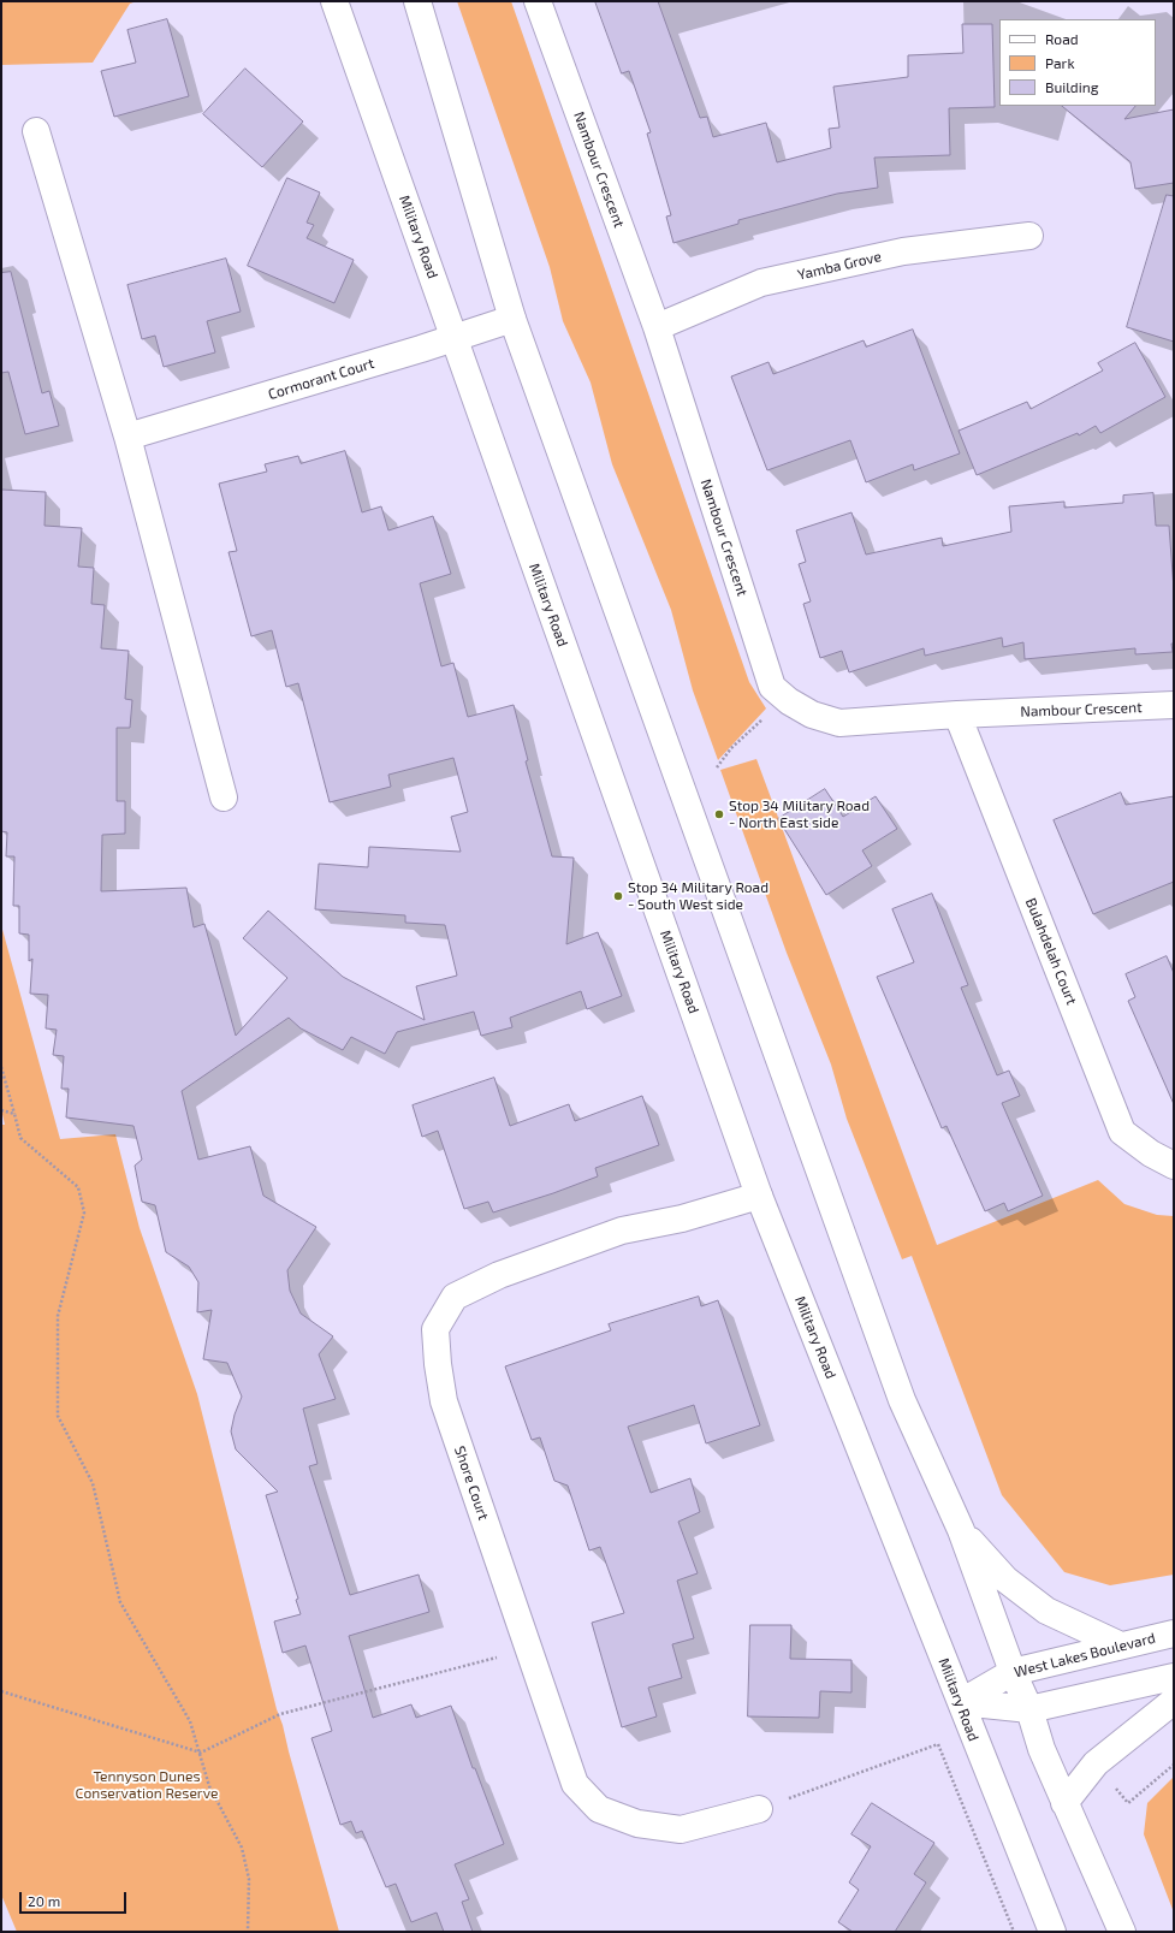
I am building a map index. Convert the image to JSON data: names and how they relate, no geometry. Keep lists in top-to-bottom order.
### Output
{
  "streets": {
    "main road": [
      "Nambour Crescent",
      "Military Road",
      "Yamba Grove",
      "Cormorant Court",
      "Bulahdelah Court",
      "Shore Court",
      "West Lakes Boulevard"
    ]
  },
  "crossings": [
    ["Nambour Crescent", "Yamba Grove"],
    ["Nambour Crescent", "Bulahdelah Court"],
    ["Military Road", "Cormorant Court"],
    ["Military Road", "Shore Court"],
    ["Military Road", "West Lakes Boulevard"]
  ],
  "parks": ["Tennyson Dunes Conservation Reserve"],
  "places": ["Stop 34 Military Road - North East side", "Stop 34 Military Road - South West side"],
  "legend": ["Road", "Park", "Building"],
  "scale_bar": "20 m"
}
